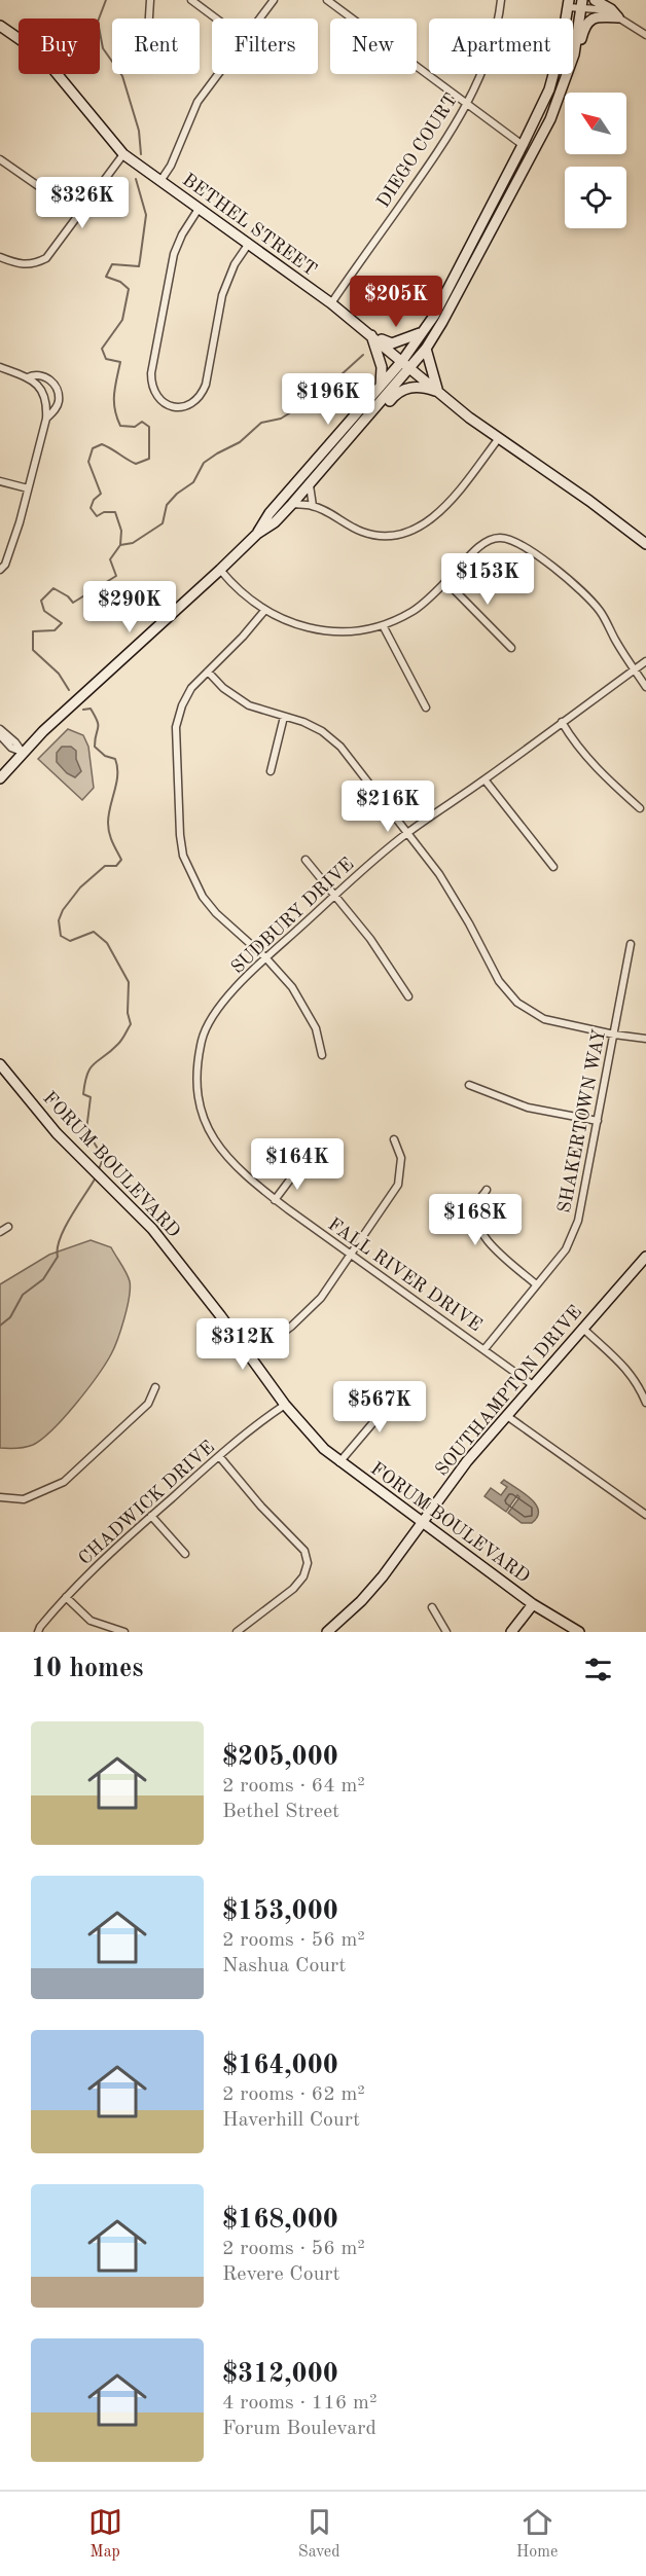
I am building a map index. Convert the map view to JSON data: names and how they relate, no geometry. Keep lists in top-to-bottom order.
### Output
{
  "streets": {
    "street": [
      "DIEGO COURT",
      "BETHEL STREET",
      "SUDBURY DRIVE",
      "SHAKERTOWN WAY",
      "FORUM BOULEVARD",
      "FALL RIVER DRIVE",
      "SOUTHAMPTON DRIVE",
      "CHADWICK DRIVE"
    ]
  },
  "crossings": [
    ["DIEGO COURT", "BETHEL STREET"],
    ["SUDBURY DRIVE", "FALL RIVER DRIVE"],
    ["SHAKERTOWN WAY", "FALL RIVER DRIVE"],
    ["FORUM BOULEVARD", "SOUTHAMPTON DRIVE"],
    ["FORUM BOULEVARD", "CHADWICK DRIVE"],
    ["FALL RIVER DRIVE", "SOUTHAMPTON DRIVE"]
  ],
  "north": "top left",
  "page": {
    "chip": [
      "Buy",
      "Rent",
      "Filters",
      "New",
      "Apartment"
    ],
    "price": [
      "$326K",
      "$205K",
      "$196K",
      "$153K",
      "$290K",
      "$216K",
      "$164K",
      "$168K",
      "$312K",
      "$567K"
    ],
    "heading": "10 homes",
    "list": [
      {
        "name": "$205,000",
        "note": "2 rooms · 64 m² · Bethel Street"
      },
      {
        "name": "$153,000",
        "note": "2 rooms · 56 m² · Nashua Court"
      },
      {
        "name": "$164,000",
        "note": "2 rooms · 62 m² · Haverhill Court"
      },
      {
        "name": "$168,000",
        "note": "2 rooms · 56 m² · Revere Court"
      },
      {
        "name": "$312,000",
        "note": "4 rooms · 116 m² · Forum Boulevard"
      }
    ],
    "tabs": ["Map", "Saved", "Home"]
  }
}
